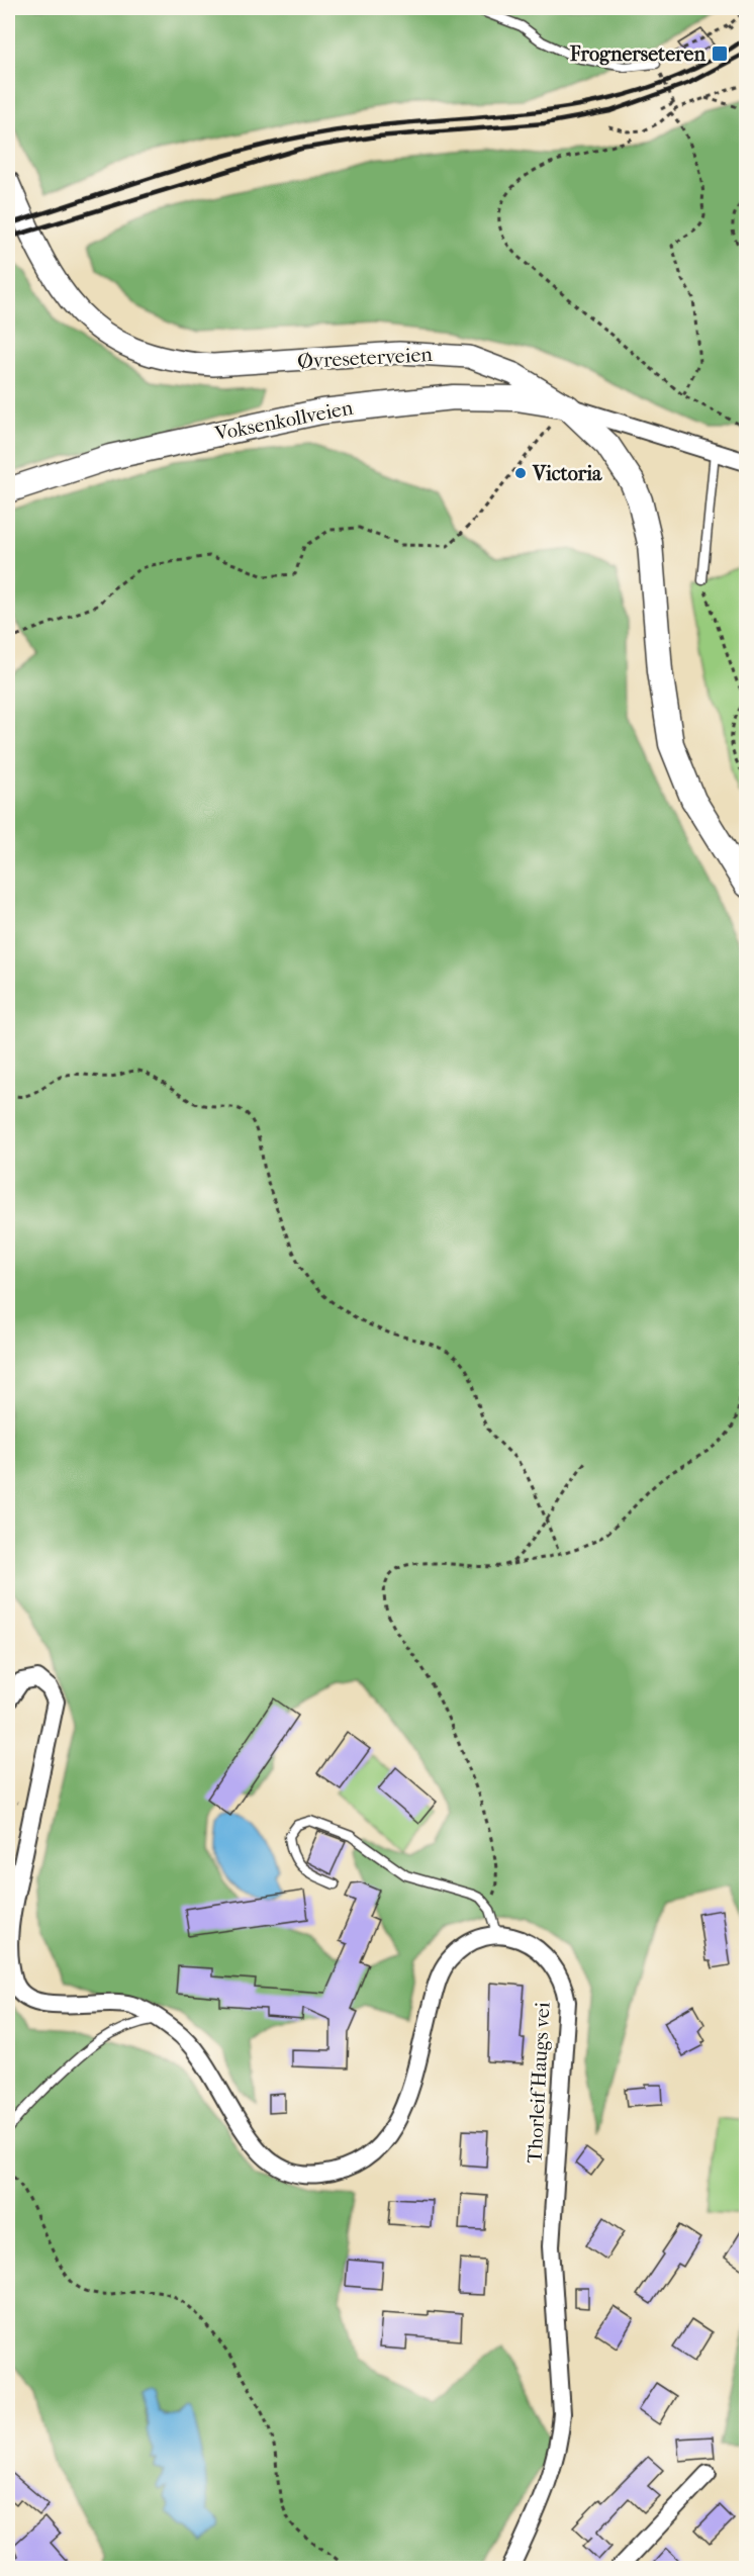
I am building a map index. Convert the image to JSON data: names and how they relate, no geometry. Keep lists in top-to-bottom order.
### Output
{
  "streets": {
    "main road": ["Øvreseterveien", "Voksenkollveien"],
    "street": ["Thorleif Haugs vei"]
  },
  "crossings": [
    ["Øvreseterveien", "Voksenkollveien"]
  ],
  "places": {
    "transit": ["Frognerseteren"],
    "other": ["Victoria"]
  }
}
